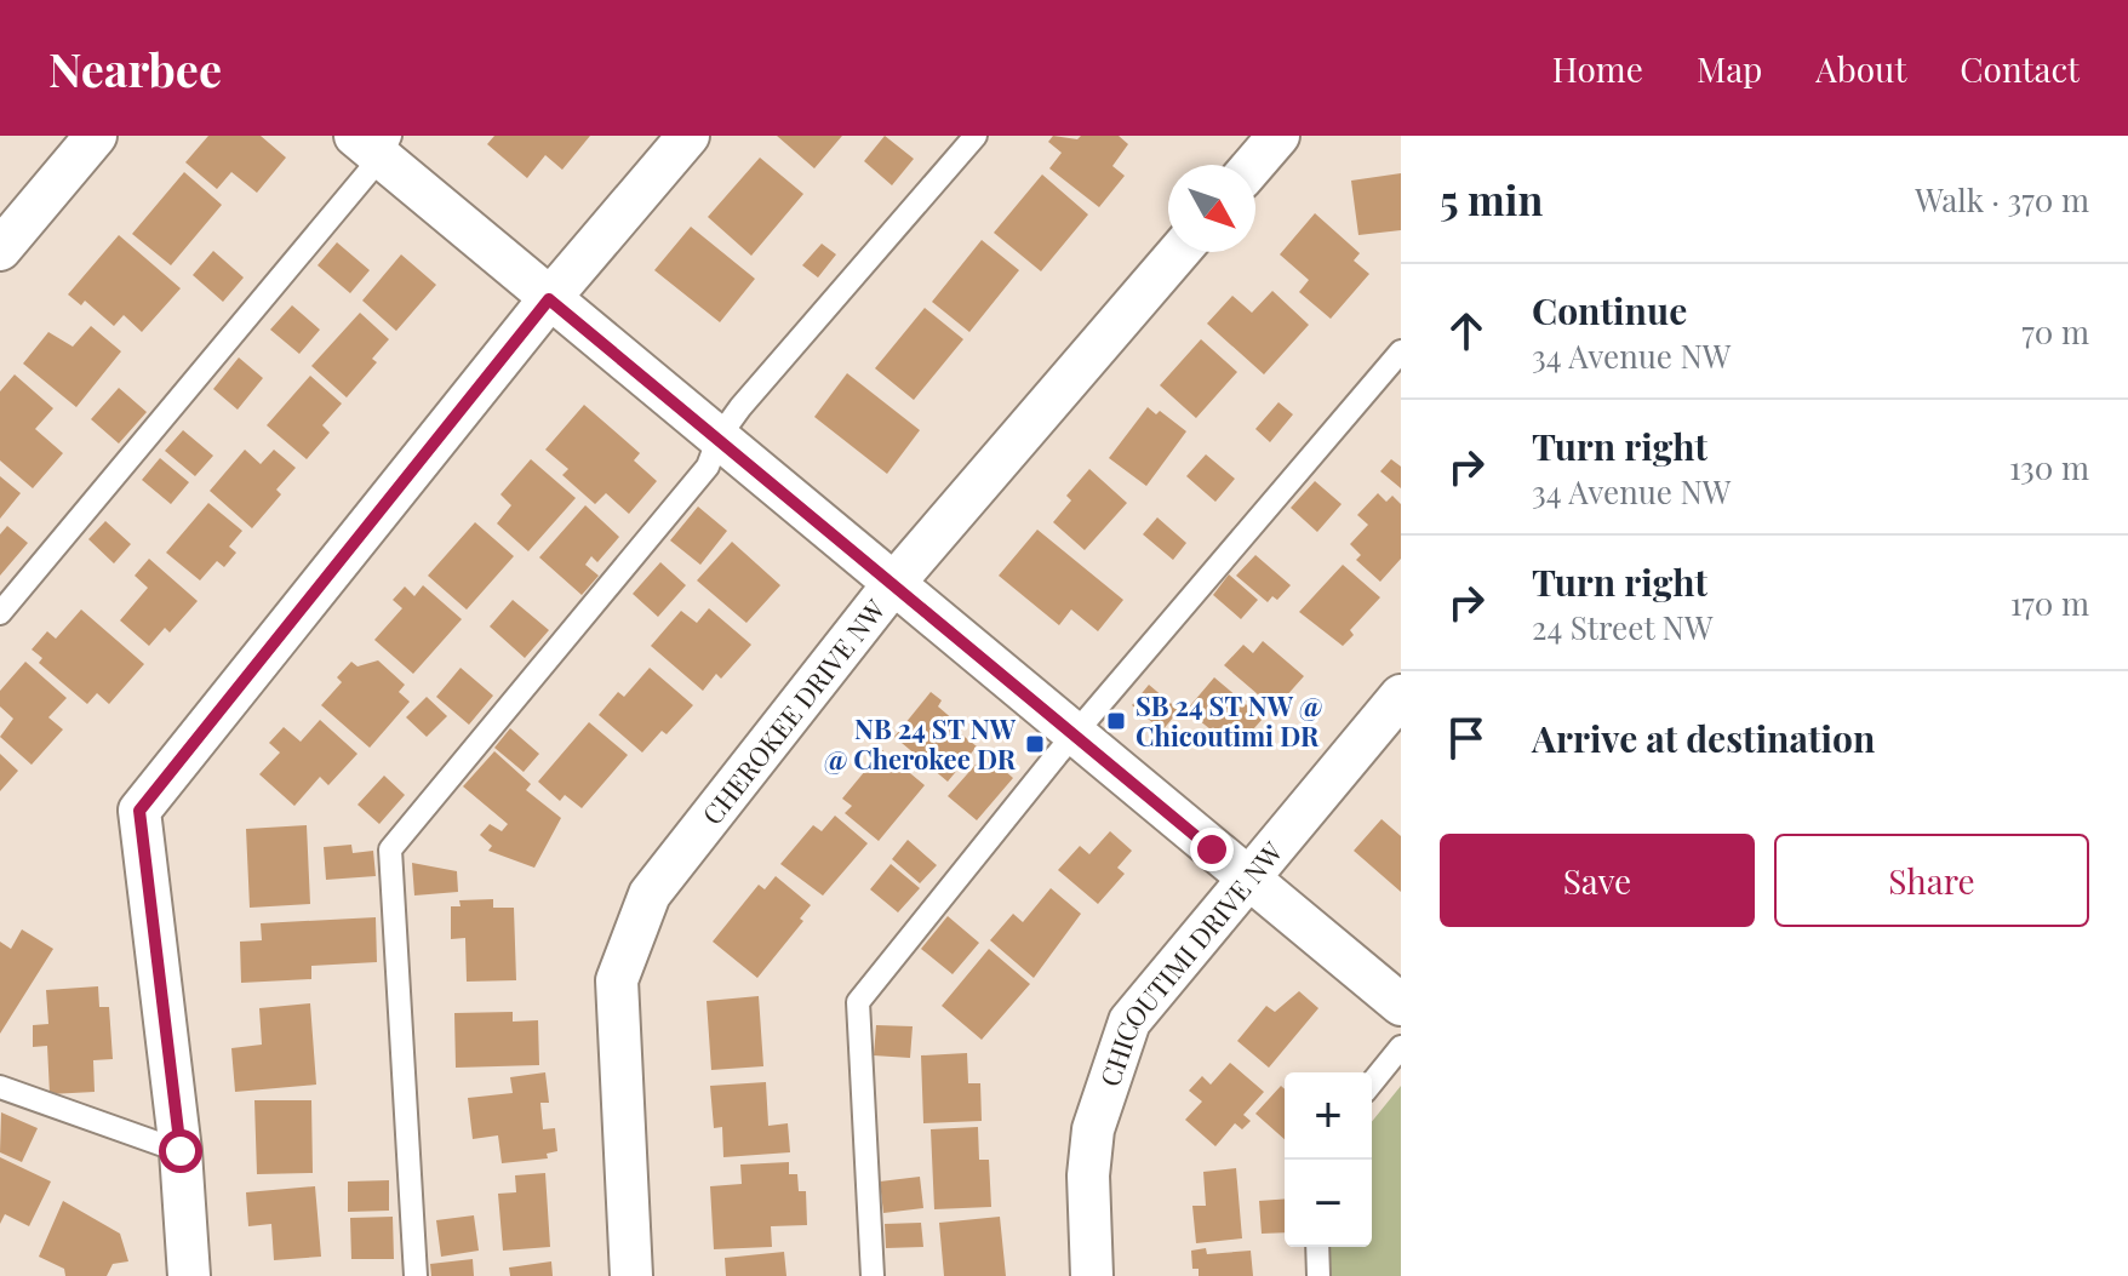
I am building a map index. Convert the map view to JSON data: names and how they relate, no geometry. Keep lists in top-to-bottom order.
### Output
{
  "streets": {
    "street": ["CHEROKEE DRIVE NW", "CHICOUTIMI DRIVE NW"]
  },
  "places": {
    "transit": ["SB 24 ST NW @ Chicoutimi DR", "NB 24 ST NW @ Cherokee DR"]
  },
  "north": "bottom right",
  "page": {
    "header": "Nearbee",
    "nav": [
      "Home",
      "Map",
      "About",
      "Contact"
    ],
    "heading": ["5 min", "Walk · 370 m"],
    "list": [
      ["Continue", "34 Avenue NW", "70 m"],
      ["Turn right", "34 Avenue NW", "130 m"],
      ["Turn right", "24 Street NW", "170 m"],
      "Arrive at destination"
    ],
    "buttons": ["Save", "Share"],
    "map_buttons": ["+", "−"]
  }
}
